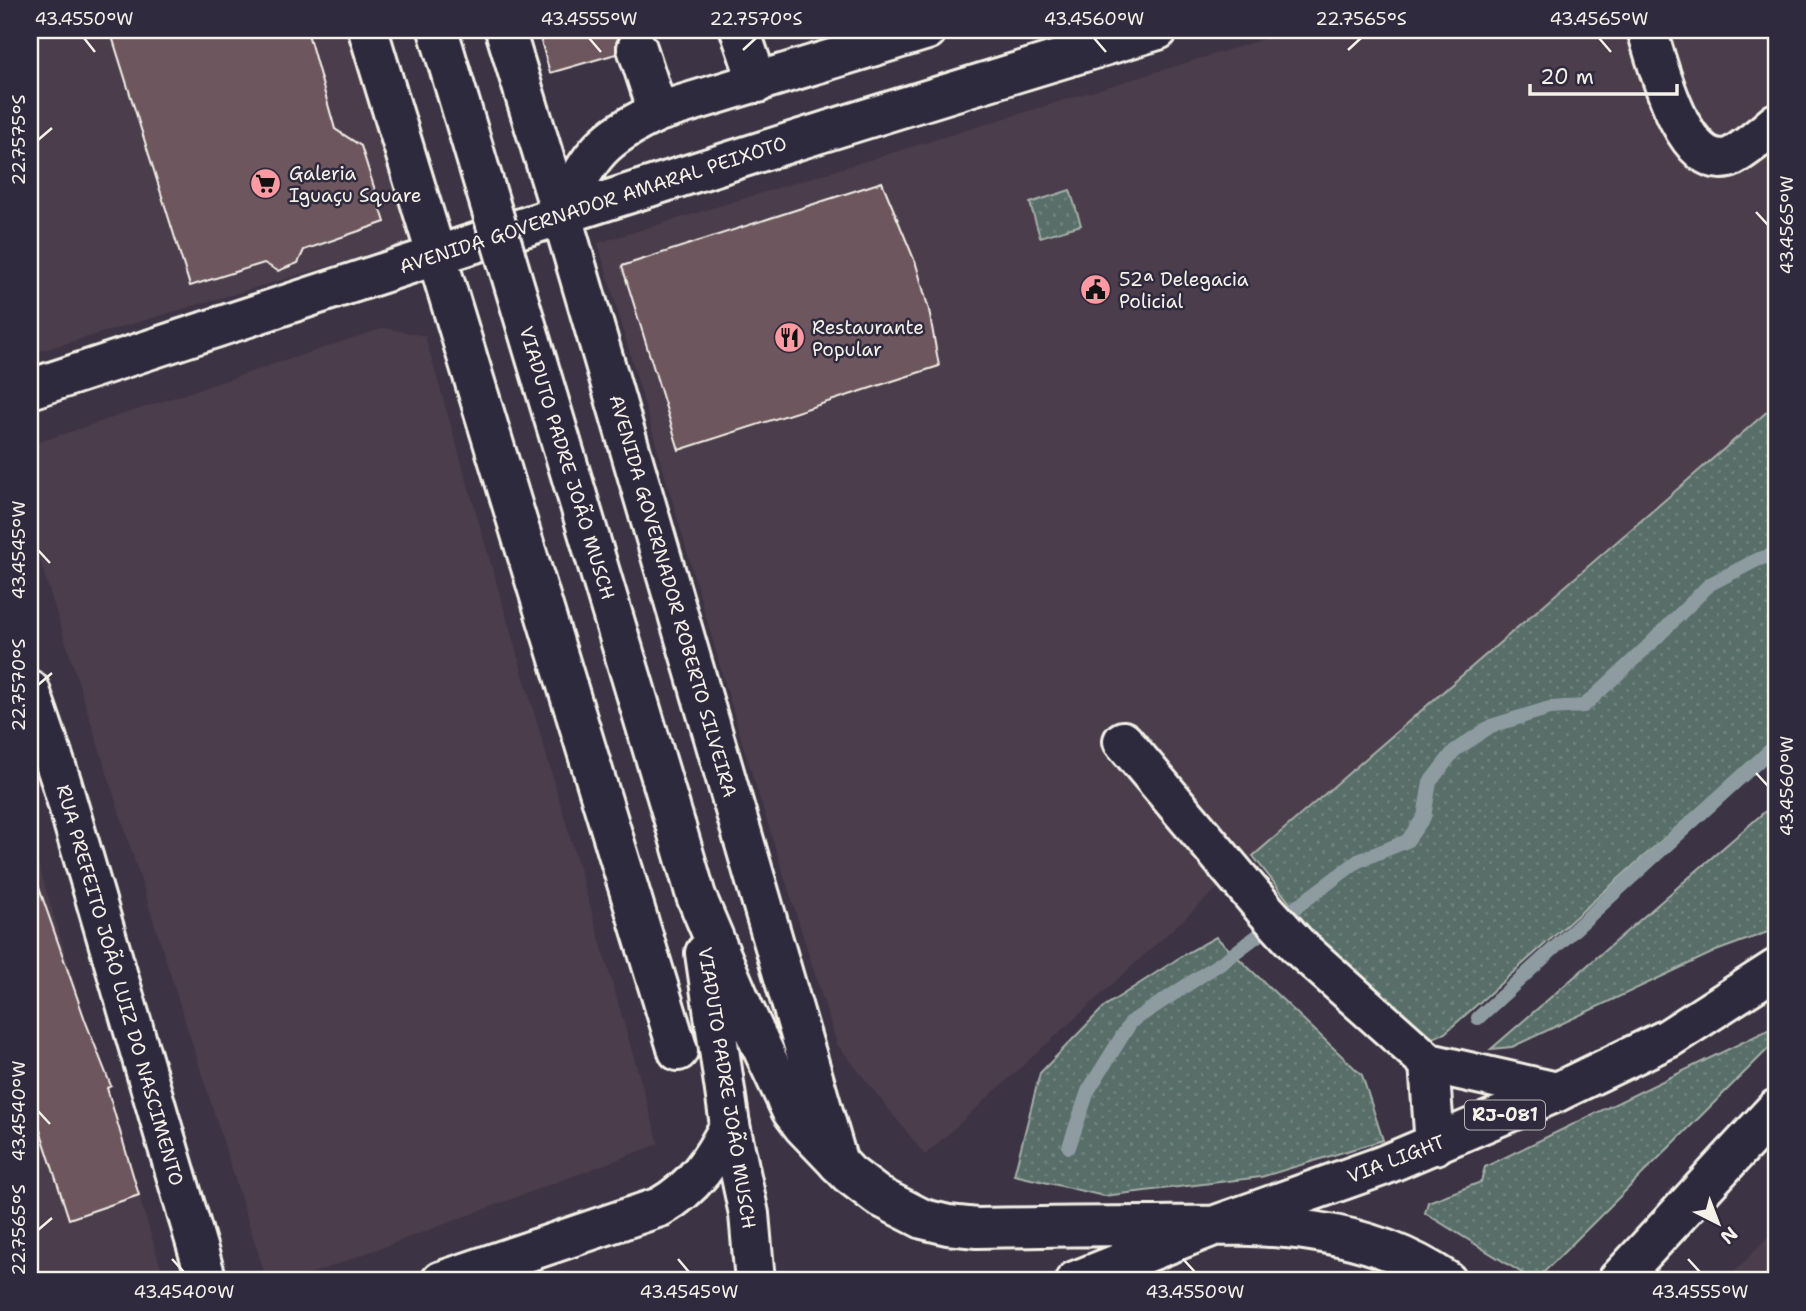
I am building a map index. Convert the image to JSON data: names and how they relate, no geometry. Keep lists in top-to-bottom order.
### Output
{
  "streets": {
    "street": [
      "AVENIDA GOVERNADOR AMARAL PEIXOTO",
      "VIADUTO PADRE JOÃO MUSCH",
      "AVENIDA GOVERNADOR ROBERTO SILVEIRA",
      "RUA PREFEITO JOÃO LUIZ DO NASCIMENTO",
      "RJ-081",
      "VIA LIGHT"
    ]
  },
  "crossings": [
    ["AVENIDA GOVERNADOR AMARAL PEIXOTO", "AVENIDA GOVERNADOR ROBERTO SILVEIRA"],
    ["VIADUTO PADRE JOÃO MUSCH", "AVENIDA GOVERNADOR ROBERTO SILVEIRA"]
  ],
  "places": {
    "supermarket": ["Galeria Iguaçu Square"],
    "public building": ["52ª Delegacia Policial"],
    "restaurant": ["Restaurante Popular"]
  },
  "scale_bar": "20 m",
  "north": "bottom right",
  "coordinates": [
    "43.4550°W",
    "43.4555°W",
    "22.7570°S",
    "43.4560°W",
    "22.7565°S",
    "43.4565°W",
    "22.7575°S",
    "43.4545°W",
    "43.4540°W"
  ]
}
